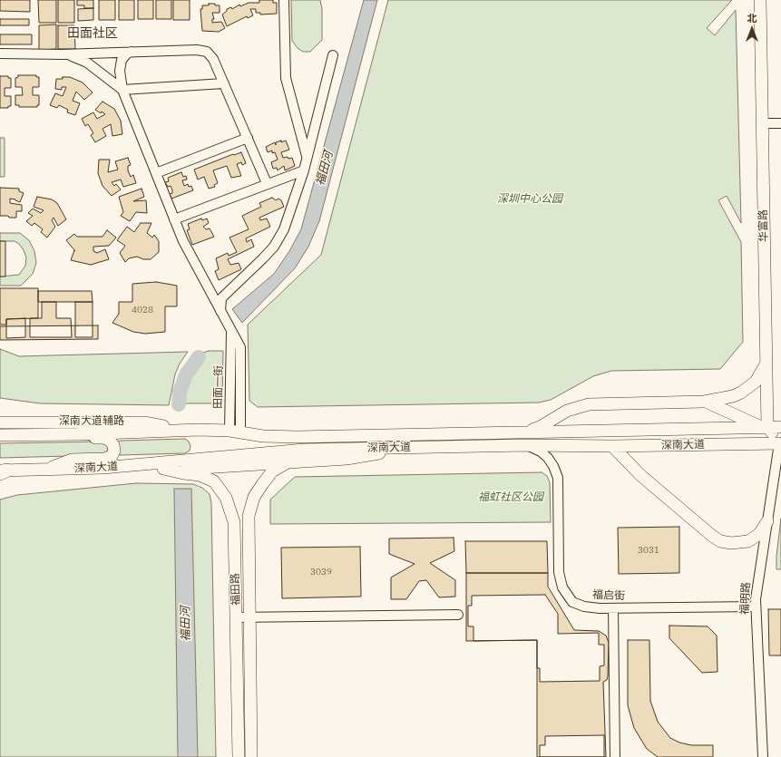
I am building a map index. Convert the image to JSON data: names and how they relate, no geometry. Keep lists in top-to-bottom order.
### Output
{
  "streets": {
    "main road": [
      "华富路",
      "深南大道辅路",
      "深南大道",
      "福田路"
    ],
    "street": ["田面一街", "福启街", "福明路"]
  },
  "crossings": [
    ["华富路", "深南大道"],
    ["田面一街", "深南大道"],
    ["深南大道辅路", "深南大道"],
    ["深南大道", "福启街"],
    ["深南大道", "福明路"],
    ["福启街", "福明路"]
  ],
  "districts": ["田面社区"],
  "water": ["福田河"],
  "parks": ["深圳中心公园", "福虹社区公园"],
  "house_numbers": ["4028", "3031", "3039"],
  "north": "top"
}
